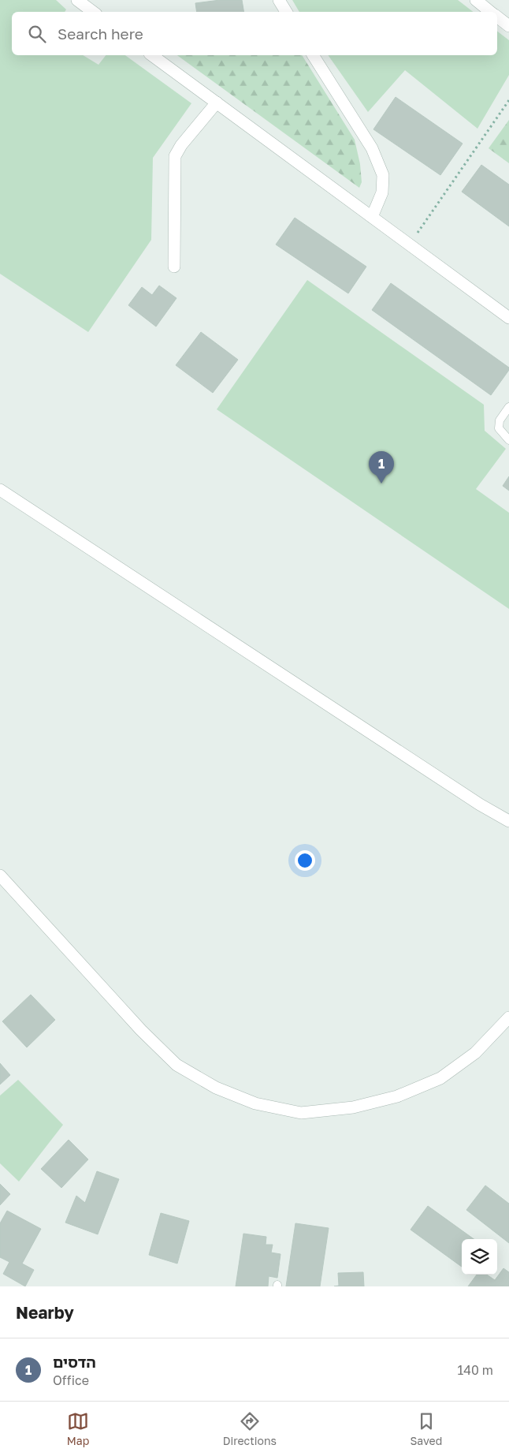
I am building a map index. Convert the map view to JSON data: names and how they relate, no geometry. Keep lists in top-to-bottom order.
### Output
{
  "page": {
    "search": "Search here",
    "pins": "1",
    "heading": "Nearby",
    "list": [
      {
        "mark": "1",
        "name": "הדסים",
        "note": "Office",
        "value": "140 m"
      }
    ],
    "nav": ["Map", "Directions", "Saved"]
  }
}
